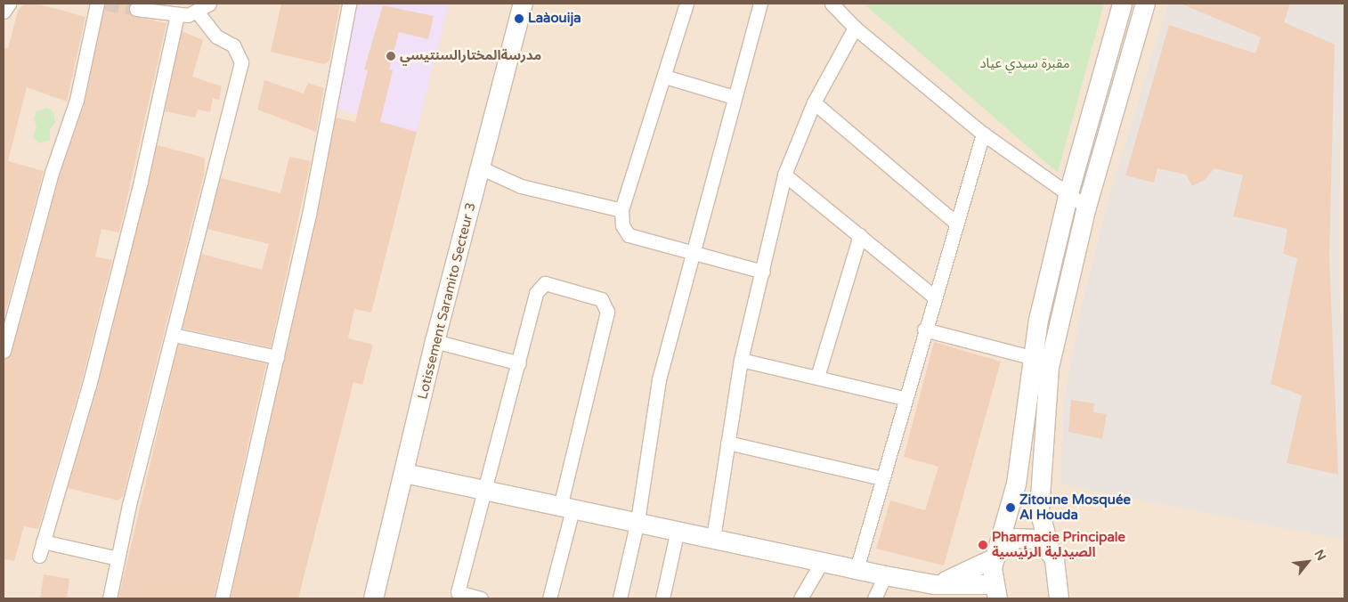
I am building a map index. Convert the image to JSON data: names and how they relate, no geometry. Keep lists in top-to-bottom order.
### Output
{
  "streets": {
    "street": ["Lotissement Saramito Secteur 3"]
  },
  "parks": ["مقبرة سيدي عياد"],
  "places": [
    "Laàouija",
    "مدرسةالمختارالسنتيسي",
    "Zitoune Mosquée Al Houda",
    "Pharmacie Principale الصيدلية الرئيسية"
  ],
  "north": "top right"
}
